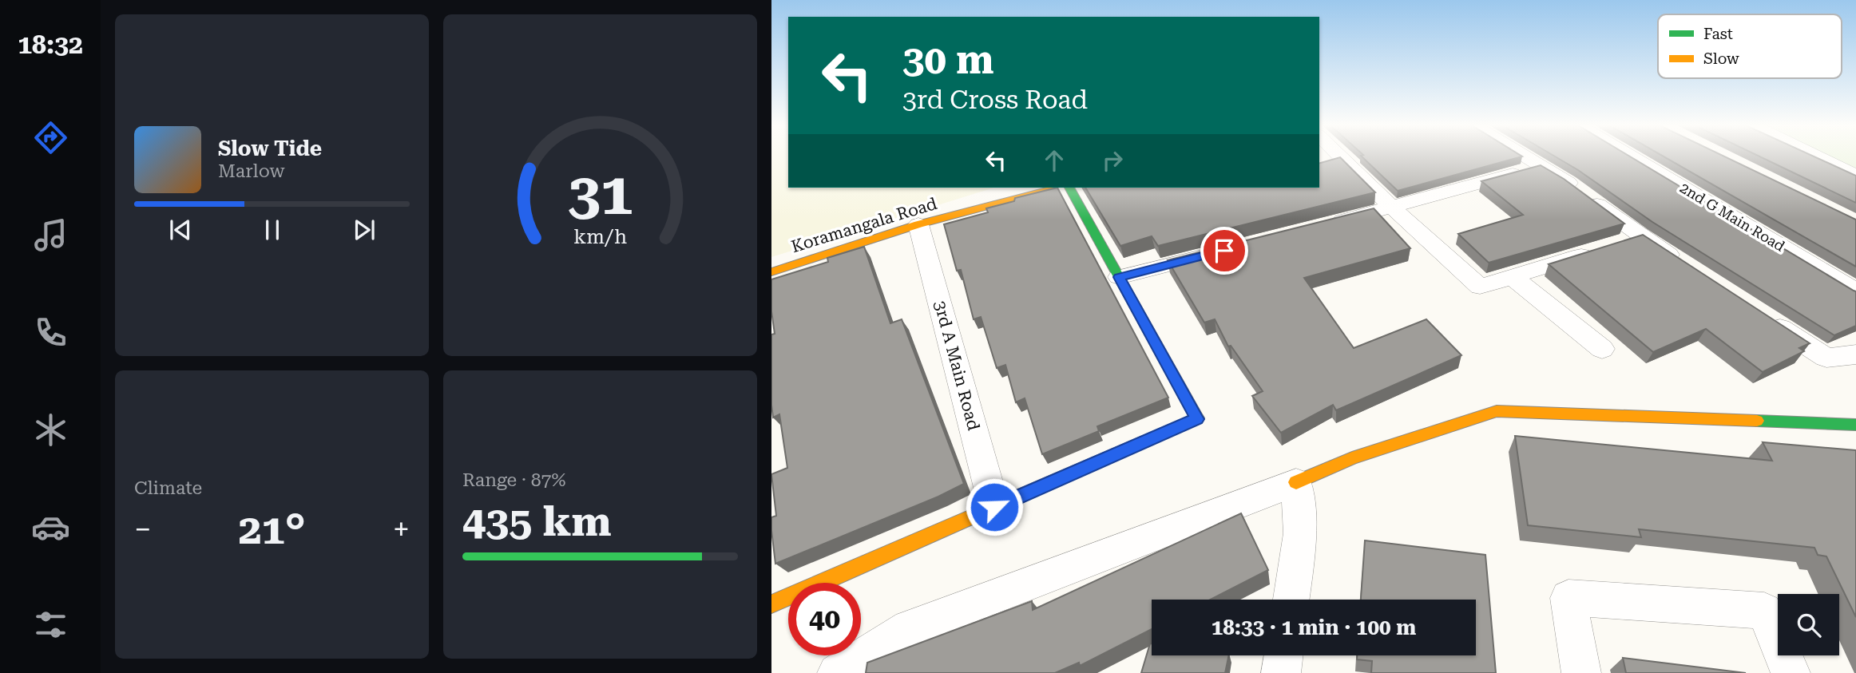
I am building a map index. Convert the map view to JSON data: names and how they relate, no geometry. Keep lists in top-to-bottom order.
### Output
{
  "streets": {
    "street": ["2nd G Main Road", "Koramangala Road", "3rd A Main Road"]
  },
  "crossings": [
    ["Koramangala Road", "3rd A Main Road"]
  ],
  "legend": ["Fast", "Slow"],
  "page": {
    "tabs": "18:32",
    "turn": ["30 m", "3rd Cross Road"],
    "song": ["Slow Tide", "Marlow"],
    "tile": [
      "Climate",
      ["Range · 87%", "435 km"]
    ],
    "heat": ["−", "21°", "+"],
    "limit": "40",
    "trip": "18:33 · 1 min · 100 m",
    "gauge": ["31", "km/h"]
  }
}
